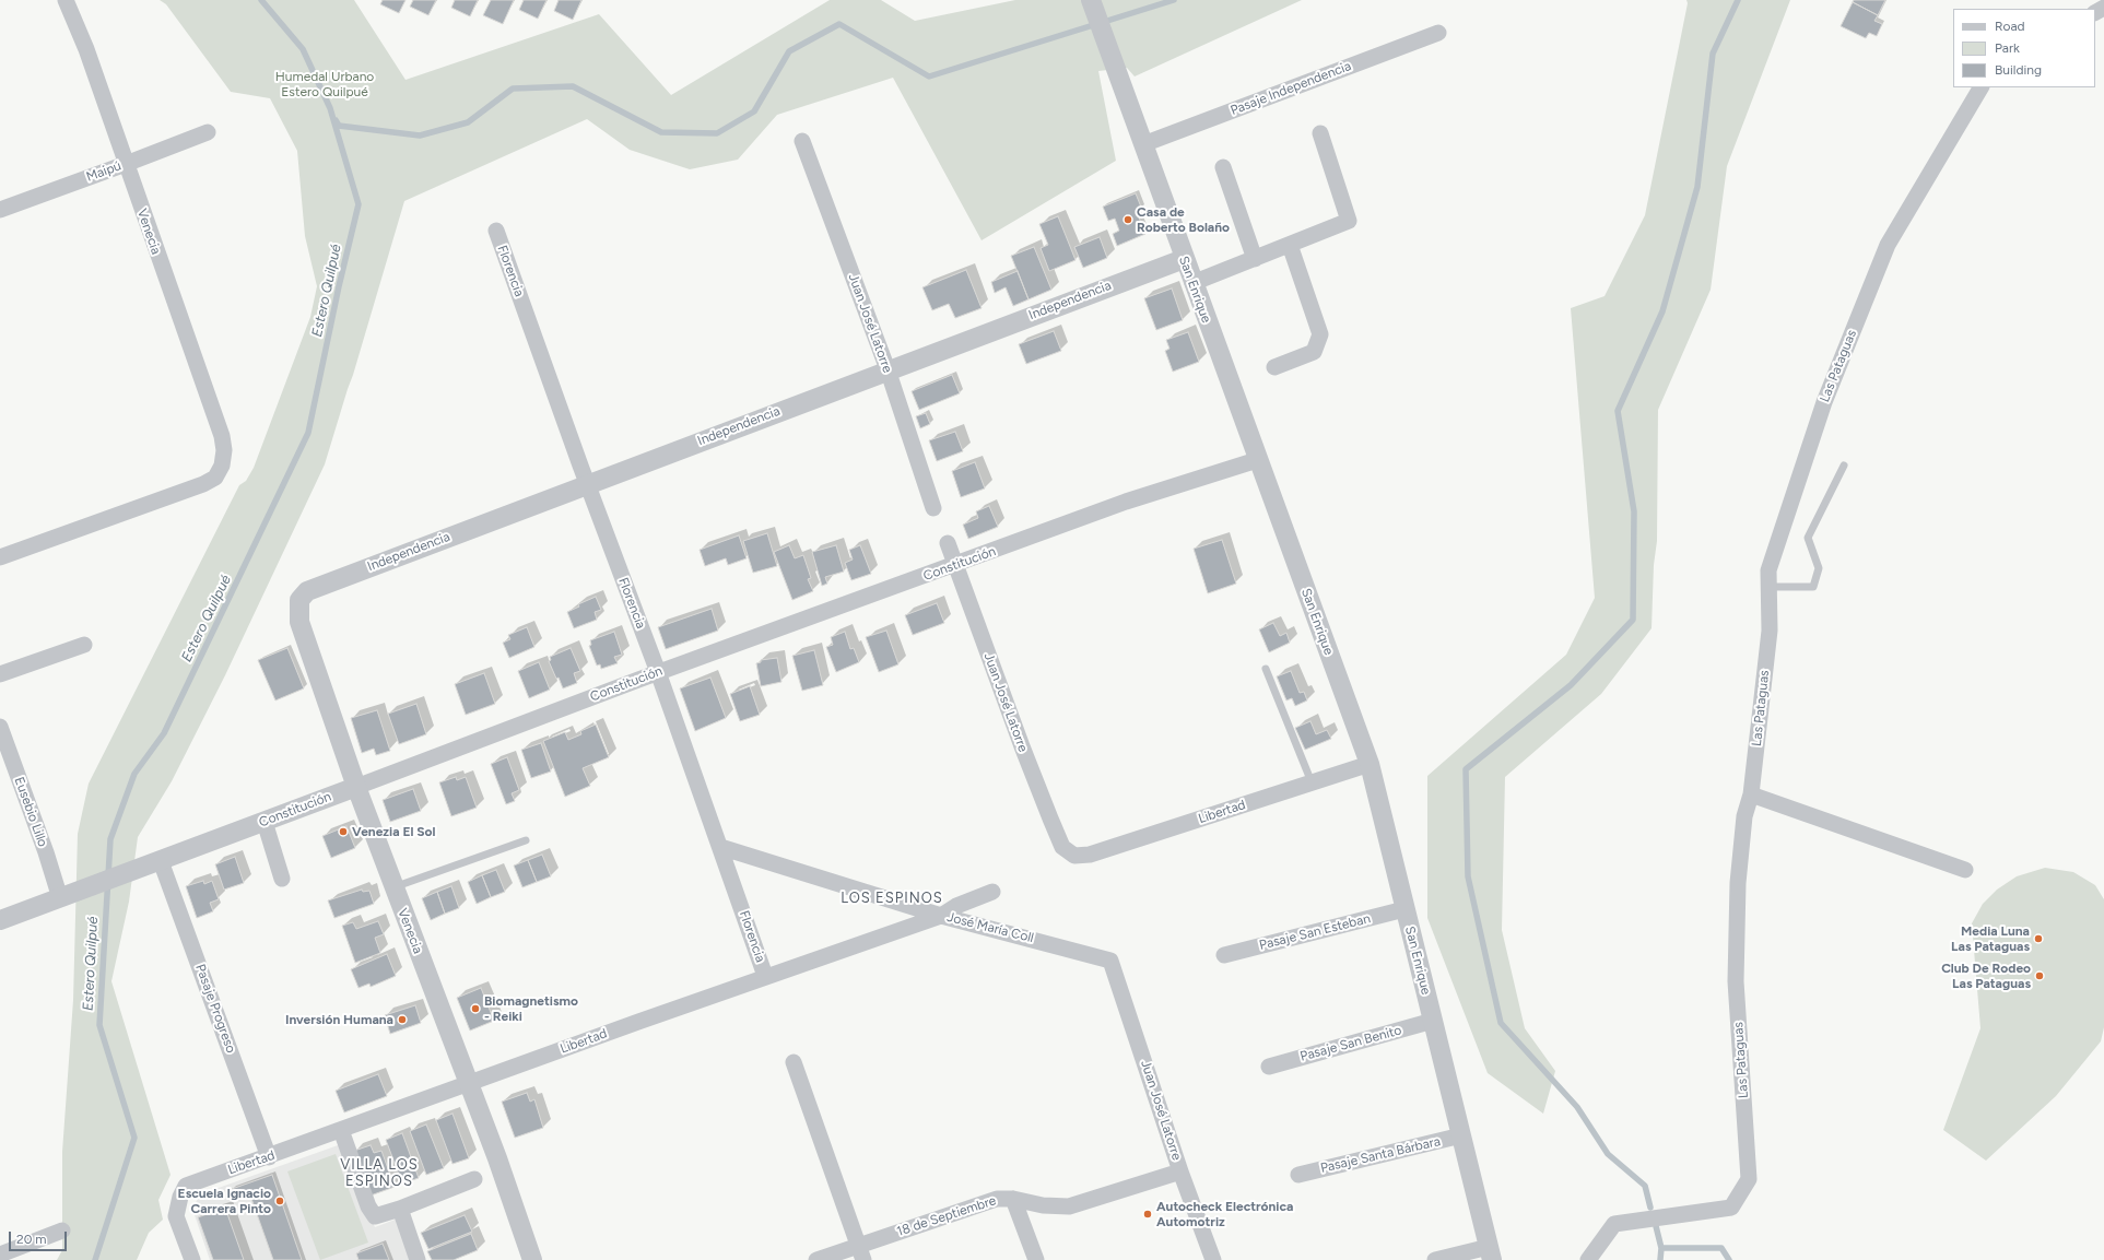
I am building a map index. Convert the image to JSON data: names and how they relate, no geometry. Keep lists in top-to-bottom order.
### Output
{
  "streets": {
    "street": [
      "Pasaje Independencia",
      "Maipú",
      "Venecia",
      "Florencia",
      "San Enrique",
      "Independencia",
      "Juan José Latorre",
      "Las Pataguas",
      "Constitución",
      "Eusebio Lillo",
      "Libertad",
      "José María Coll",
      "Pasaje San Esteban",
      "Pasaje Progreso",
      "Pasaje San Benito",
      "Pasaje Santa Bárbara",
      "18 de Septiembre"
    ]
  },
  "crossings": [
    ["Pasaje Independencia", "San Enrique"],
    ["Maipú", "Venecia"],
    ["Venecia", "Independencia"],
    ["Venecia", "Constitución"],
    ["Venecia", "Libertad"],
    ["Florencia", "Independencia"],
    ["Florencia", "Constitución"],
    ["Florencia", "Libertad"],
    ["Florencia", "José María Coll"],
    ["San Enrique", "Independencia"],
    ["San Enrique", "Constitución"],
    ["San Enrique", "Libertad"],
    ["San Enrique", "Pasaje San Esteban"],
    ["San Enrique", "Pasaje San Benito"],
    ["San Enrique", "Pasaje Santa Bárbara"],
    ["Independencia", "Juan José Latorre"],
    ["Juan José Latorre", "Constitución"],
    ["Juan José Latorre", "Libertad"],
    ["Juan José Latorre", "José María Coll"],
    ["Juan José Latorre", "18 de Septiembre"],
    ["Constitución", "Eusebio Lillo"],
    ["Constitución", "Pasaje Progreso"],
    ["Libertad", "José María Coll"],
    ["Libertad", "Pasaje Progreso"]
  ],
  "districts": ["LOS ESPINOS", "VILLA LOS ESPINOS"],
  "water": ["Estero Quilpué"],
  "parks": ["Humedal Urbano Estero Quilpué"],
  "places": [
    "Casa de Roberto Bolaño",
    "Venezia El Sol",
    "Media Luna Las Pataguas",
    "Club De Rodeo Las Pataguas",
    "Biomagnetismo - Reiki",
    "Inversión Humana",
    "Escuela Ignacio Carrera Pinto",
    "Autocheck Electrónica Automotriz"
  ],
  "legend": ["Road", "Park", "Building"],
  "scale_bar": "20 m"
}
